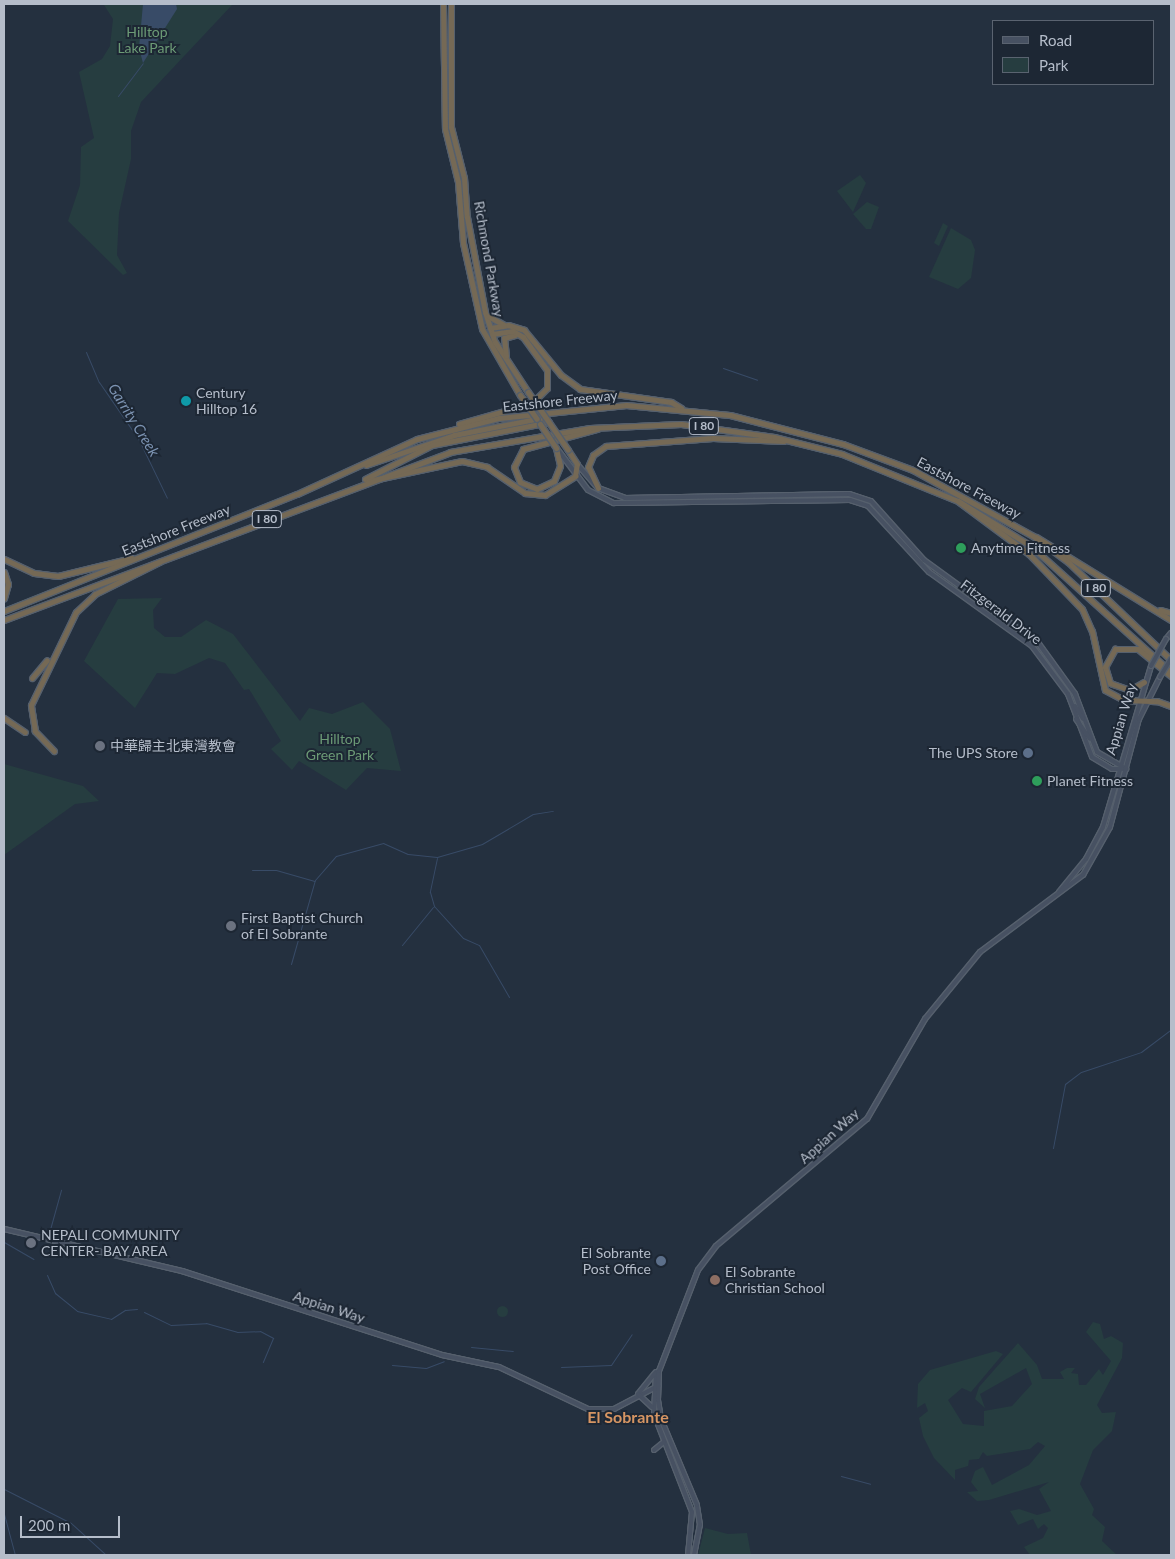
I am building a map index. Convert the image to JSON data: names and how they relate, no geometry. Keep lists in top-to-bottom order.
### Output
{
  "streets": {
    "highway": ["Richmond Parkway", "Eastshore Freeway", "I 80"],
    "main road": ["Fitzgerald Drive", "Appian Way"]
  },
  "crossings": [
    ["Richmond Parkway", "Fitzgerald Drive"],
    ["Eastshore Freeway", "Appian Way"],
    ["Fitzgerald Drive", "Appian Way"]
  ],
  "districts": ["El Sobrante"],
  "water": ["Garrity Creek"],
  "parks": ["Hilltop Lake Park", "Hilltop Green Park"],
  "places": [
    "Century Hilltop 16",
    "Anytime Fitness",
    "中華歸主北東灣教會",
    "The UPS Store",
    "Planet Fitness",
    "First Baptist Church of El Sobrante",
    "NEPALI COMMUNITY CENTER- BAY AREA",
    "El Sobrante Post Office",
    "El Sobrante Christian School"
  ],
  "legend": ["Road", "Park"],
  "scale_bar": "200 m"
}
